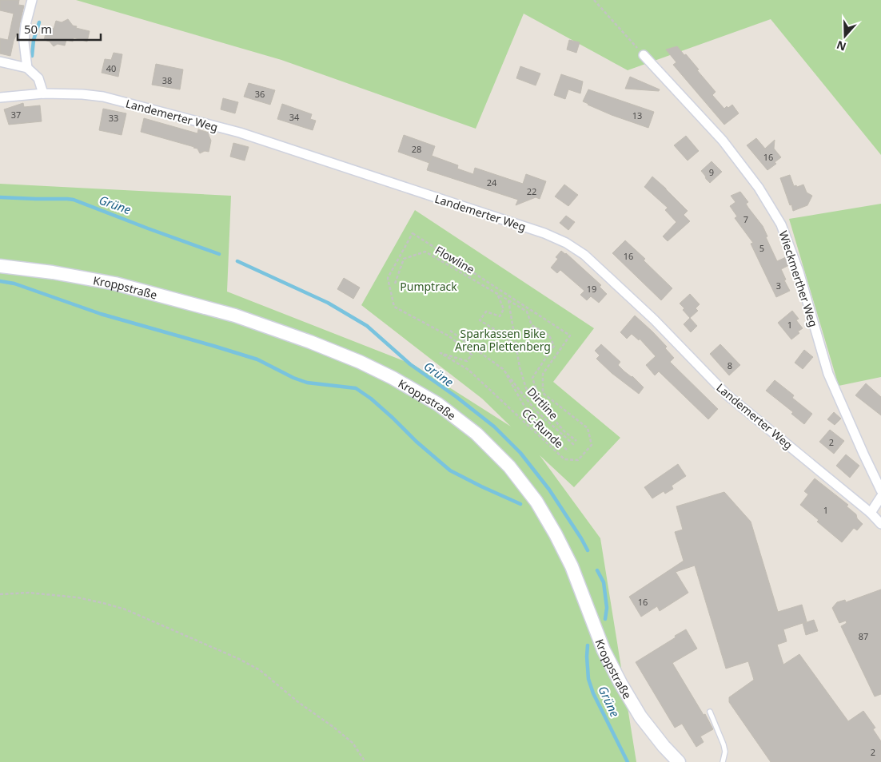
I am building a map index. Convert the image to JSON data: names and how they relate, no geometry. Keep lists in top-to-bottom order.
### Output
{
  "streets": {
    "street": ["Landemerter Weg", "Wieckmerther Weg", "Kroppstraße"],
    "path": ["Flowline", "Dirtline", "CC-Runde"]
  },
  "water": ["Grüne"],
  "parks": ["Pumptrack", "Sparkassen Bike Arena Plettenberg"],
  "house_numbers": [
    "40",
    "38",
    "36",
    "37",
    "13",
    "34",
    "33",
    "28",
    "16",
    "9",
    "24",
    "22",
    "7",
    "5",
    "16",
    "3",
    "19",
    "1",
    "8",
    "2",
    "1",
    "16",
    "87",
    "2"
  ],
  "scale_bar": "50 m",
  "north": "bottom"
}
